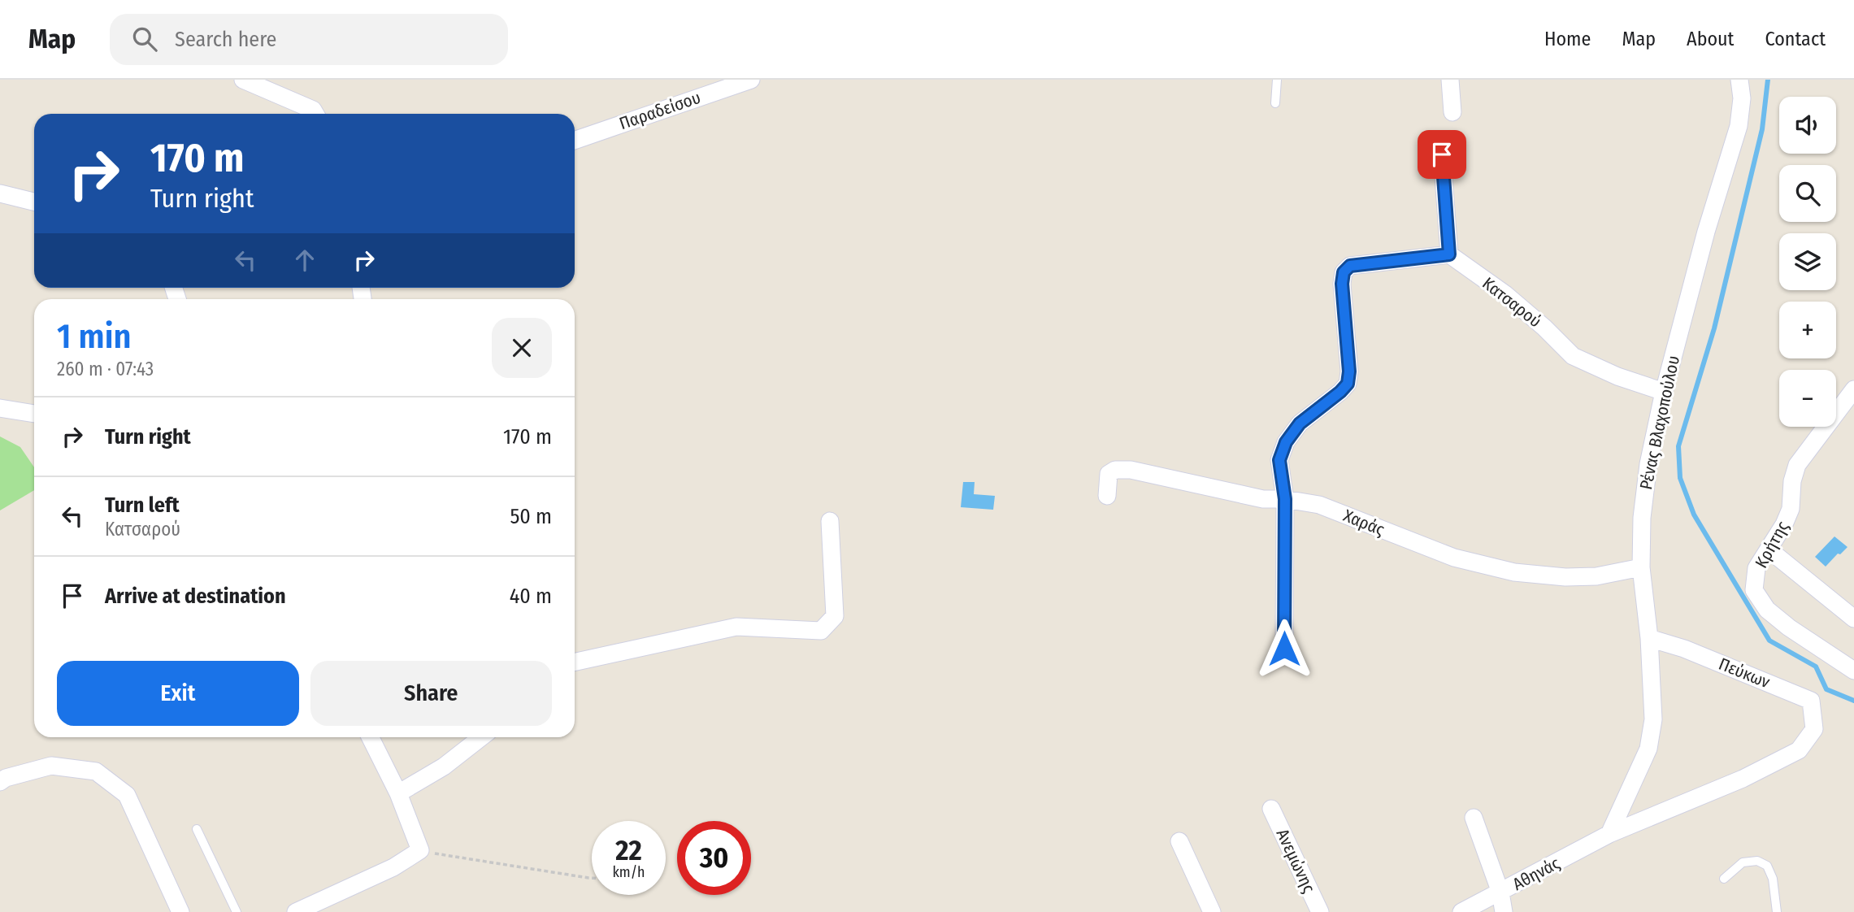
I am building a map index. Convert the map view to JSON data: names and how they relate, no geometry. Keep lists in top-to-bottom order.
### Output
{
  "streets": {
    "street": [
      "Παραδείσου",
      "Κατσαρού",
      "Ρένας Βλαχοπούλου",
      "Χαράς",
      "Κρήτης",
      "Πεύκων",
      "Ανεμώνης",
      "Αθηνάς"
    ]
  },
  "crossings": [
    ["Κατσαρού", "Ρένας Βλαχοπούλου"],
    ["Ρένας Βλαχοπούλου", "Χαράς"],
    ["Ρένας Βλαχοπούλου", "Πεύκων"],
    ["Ρένας Βλαχοπούλου", "Αθηνάς"],
    ["Πεύκων", "Αθηνάς"]
  ],
  "page": {
    "header": "Map",
    "search": "Search here",
    "nav": [
      "Home",
      "Map",
      "About",
      "Contact"
    ],
    "map_buttons": ["+", "−"],
    "turn": ["170 m", "Turn right"],
    "heading": ["1 min", "260 m · 07:43"],
    "list": [
      {
        "name": "Turn right",
        "value": "170 m"
      },
      {
        "name": "Turn left",
        "note": "Κατσαρού",
        "value": "50 m"
      },
      {
        "name": "Arrive at destination",
        "value": "40 m"
      }
    ],
    "buttons": ["Exit", "Share"],
    "speed": "22 km/h",
    "limit": "30"
  }
}
